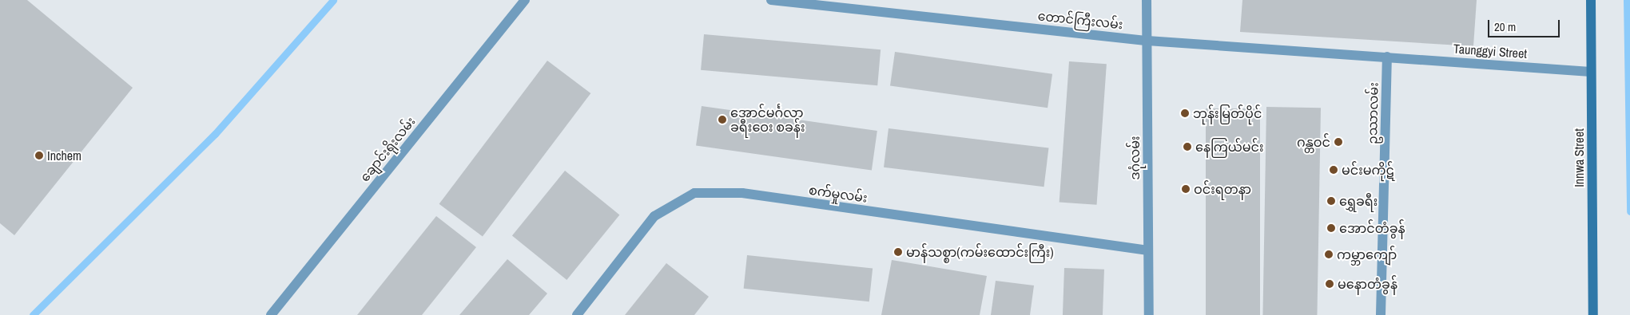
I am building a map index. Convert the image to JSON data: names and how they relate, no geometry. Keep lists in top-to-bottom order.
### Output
{
  "streets": {
    "street": ["Innwa Street"],
    "lane": [
      "တောင်ကြီးလမ်း",
      "Taunggyi Street",
      "ဥဿာလမ်း",
      "ချောင်းရိုးလမ်း",
      "ဒဂုံလမ်း",
      "စက်မှုလမ်း"
    ]
  },
  "crossings": [
    ["တောင်ကြီးလမ်း", "Taunggyi Street"],
    ["တောင်ကြီးလမ်း", "ဥဿာလမ်း"],
    ["တောင်ကြီးလမ်း", "ဒဂုံလမ်း"],
    ["Taunggyi Street", "ဥဿာလမ်း"],
    ["Taunggyi Street", "Innwa Street"],
    ["ဒဂုံလမ်း", "စက်မှုလမ်း"]
  ],
  "places": [
    "ဘုန်းမြတ်ပိုင်",
    "အောင်မင်္ဂလာ ခရီးဝေး စခန်း",
    "ဂန္တဝင်",
    "နေကြယ်မင်း",
    "Inchem",
    "မင်းမကိုဋ်",
    "ဝင်းရတနာ",
    "ရွှေခရီး",
    "အောင်တံခွန်",
    "မာန်သစ္စာ(ကမ်းထောင်းကြီး)",
    "ကမ္ဘာကျော်",
    "မနောတံခွန်"
  ],
  "scale_bar": "20 m"
}
